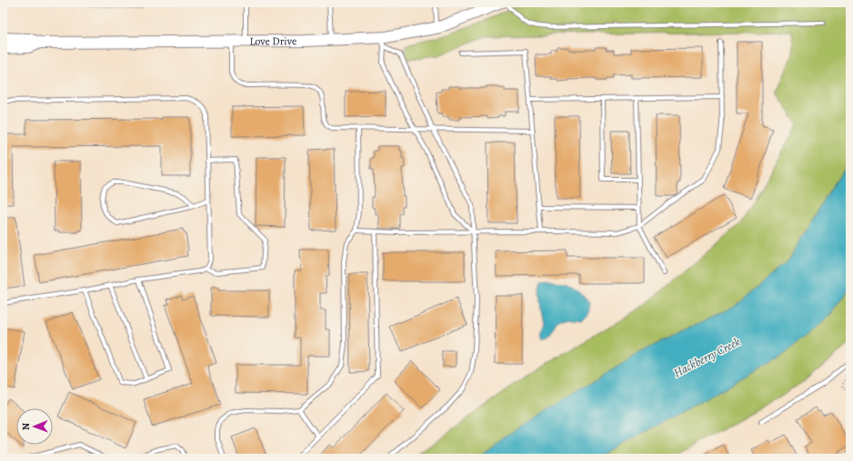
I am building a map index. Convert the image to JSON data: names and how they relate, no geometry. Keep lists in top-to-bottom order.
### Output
{
  "streets": {
    "street": ["Love Drive"]
  },
  "water": ["Hackberry Creek"],
  "north": "left"
}
